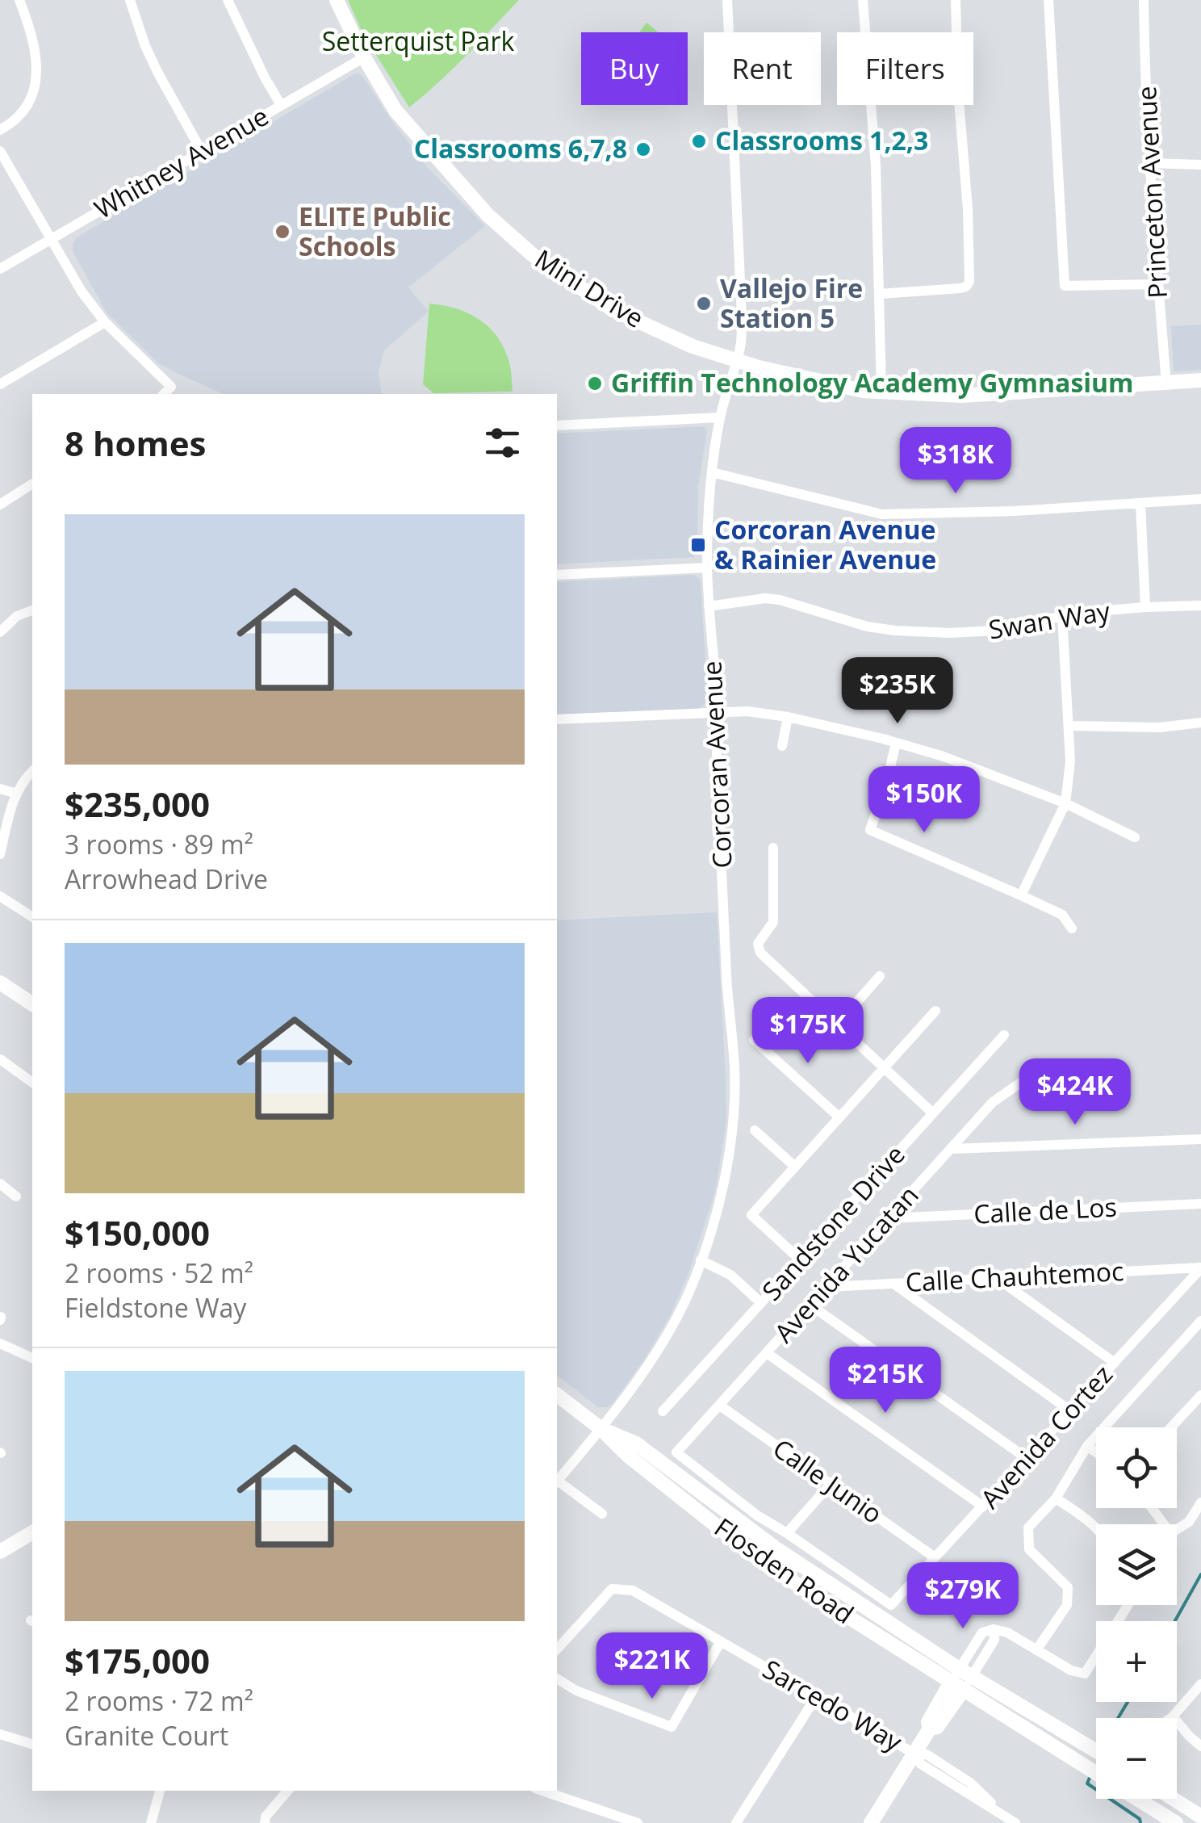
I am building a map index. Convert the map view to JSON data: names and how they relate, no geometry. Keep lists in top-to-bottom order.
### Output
{
  "streets": {
    "street": [
      "Whitney Avenue",
      "Princeton Avenue",
      "Mini Drive",
      "Swan Way",
      "Corcoran Avenue",
      "Calle de Los",
      "Sandstone Drive",
      "Avenida Yucatan",
      "Calle Chauhtemoc",
      "Avenida Cortez",
      "Calle Junio",
      "Flosden Road",
      "Sarcedo Way"
    ]
  },
  "crossings": [
    ["Whitney Avenue", "Mini Drive"],
    ["Princeton Avenue", "Mini Drive"],
    ["Mini Drive", "Corcoran Avenue"],
    ["Swan Way", "Corcoran Avenue"],
    ["Corcoran Avenue", "Flosden Road"],
    ["Calle de Los", "Avenida Yucatan"],
    ["Avenida Yucatan", "Calle Chauhtemoc"],
    ["Avenida Yucatan", "Avenida Cortez"],
    ["Avenida Yucatan", "Calle Junio"],
    ["Calle Chauhtemoc", "Avenida Cortez"],
    ["Avenida Cortez", "Calle Junio"]
  ],
  "parks": ["Setterquist Park"],
  "places": {
    "other": [
      "Classrooms 1,2,3",
      "Classrooms 6,7,8",
      "ELITE Public Schools",
      "Vallejo Fire Station 5",
      "Griffin Technology Academy Gymnasium"
    ],
    "transit": ["Corcoran Avenue & Rainier Avenue"]
  },
  "page": {
    "chip": ["Buy", "Rent", "Filters"],
    "heading": "8 homes",
    "price": [
      "$318K",
      "$235K",
      "$150K",
      "$175K",
      "$424K",
      "$215K",
      "$279K",
      "$221K"
    ],
    "list": [
      {
        "name": "$235,000",
        "note": "3 rooms · 89 m² · Arrowhead Drive"
      },
      {
        "name": "$150,000",
        "note": "2 rooms · 52 m² · Fieldstone Way"
      },
      {
        "name": "$175,000",
        "note": "2 rooms · 72 m² · Granite Court"
      }
    ],
    "map_buttons": ["+", "−"]
  }
}
